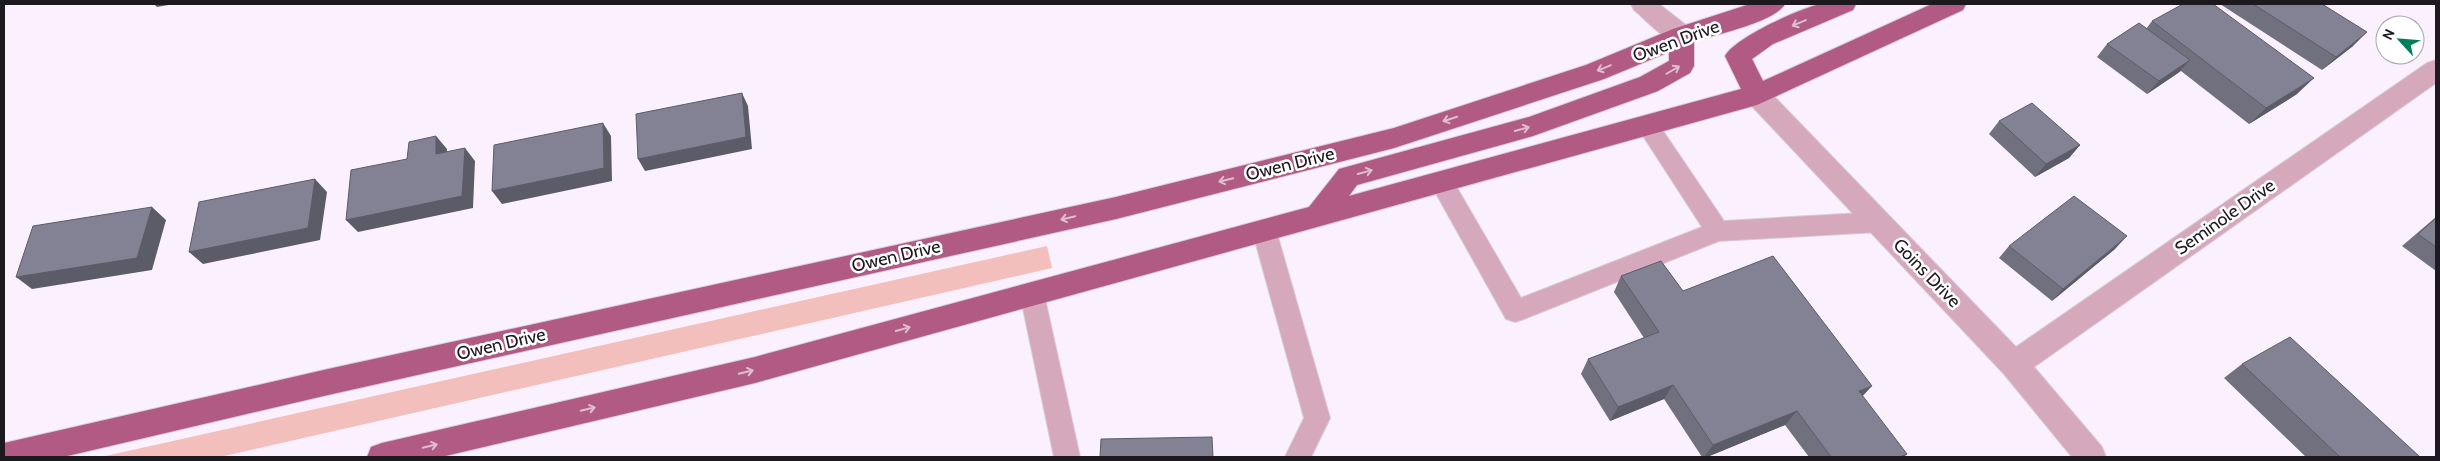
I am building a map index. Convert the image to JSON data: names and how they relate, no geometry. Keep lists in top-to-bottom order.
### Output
{
  "streets": {
    "highway": ["Owen Drive"],
    "street": ["Seminole Drive", "Goins Drive"]
  },
  "crossings": [
    ["Seminole Drive", "Goins Drive"]
  ],
  "north": "top left"
}
